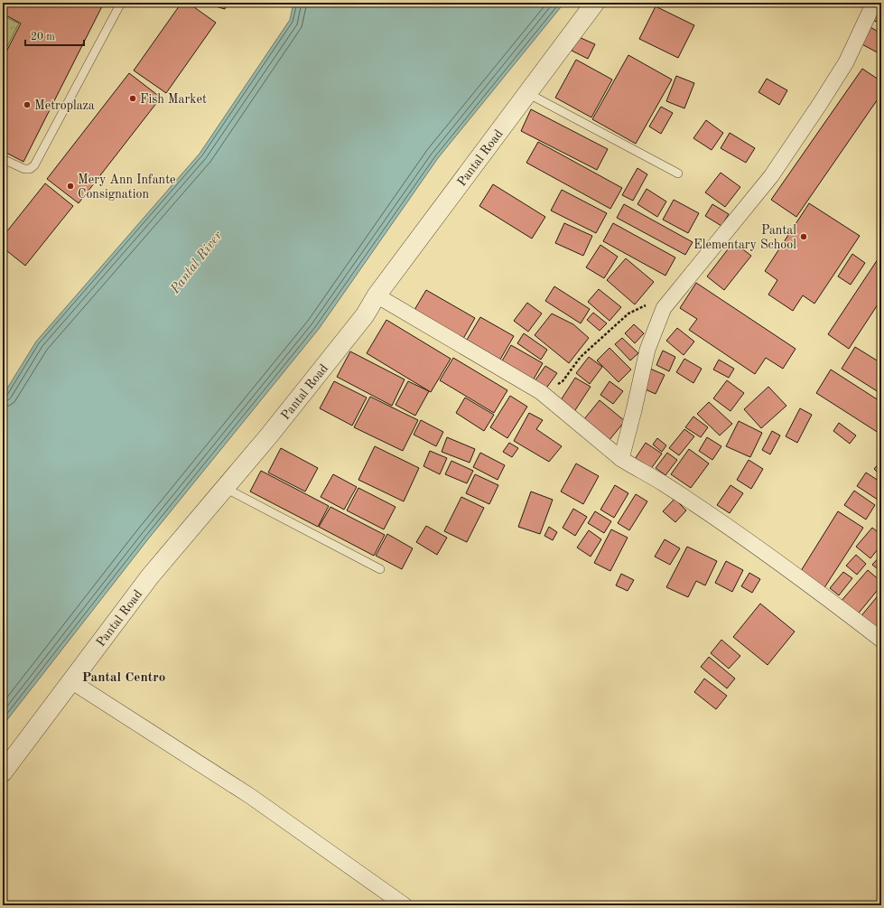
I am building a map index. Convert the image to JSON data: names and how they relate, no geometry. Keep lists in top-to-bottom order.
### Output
{
  "streets": {
    "street": ["Pantal Road"]
  },
  "districts": ["Pantal Centro"],
  "water": ["Pantal River"],
  "places": [
    "Fish Market",
    "Metroplaza",
    "Mery Ann Infante Consignation",
    "Pantal Elementary School"
  ],
  "scale_bar": "20 m"
}
